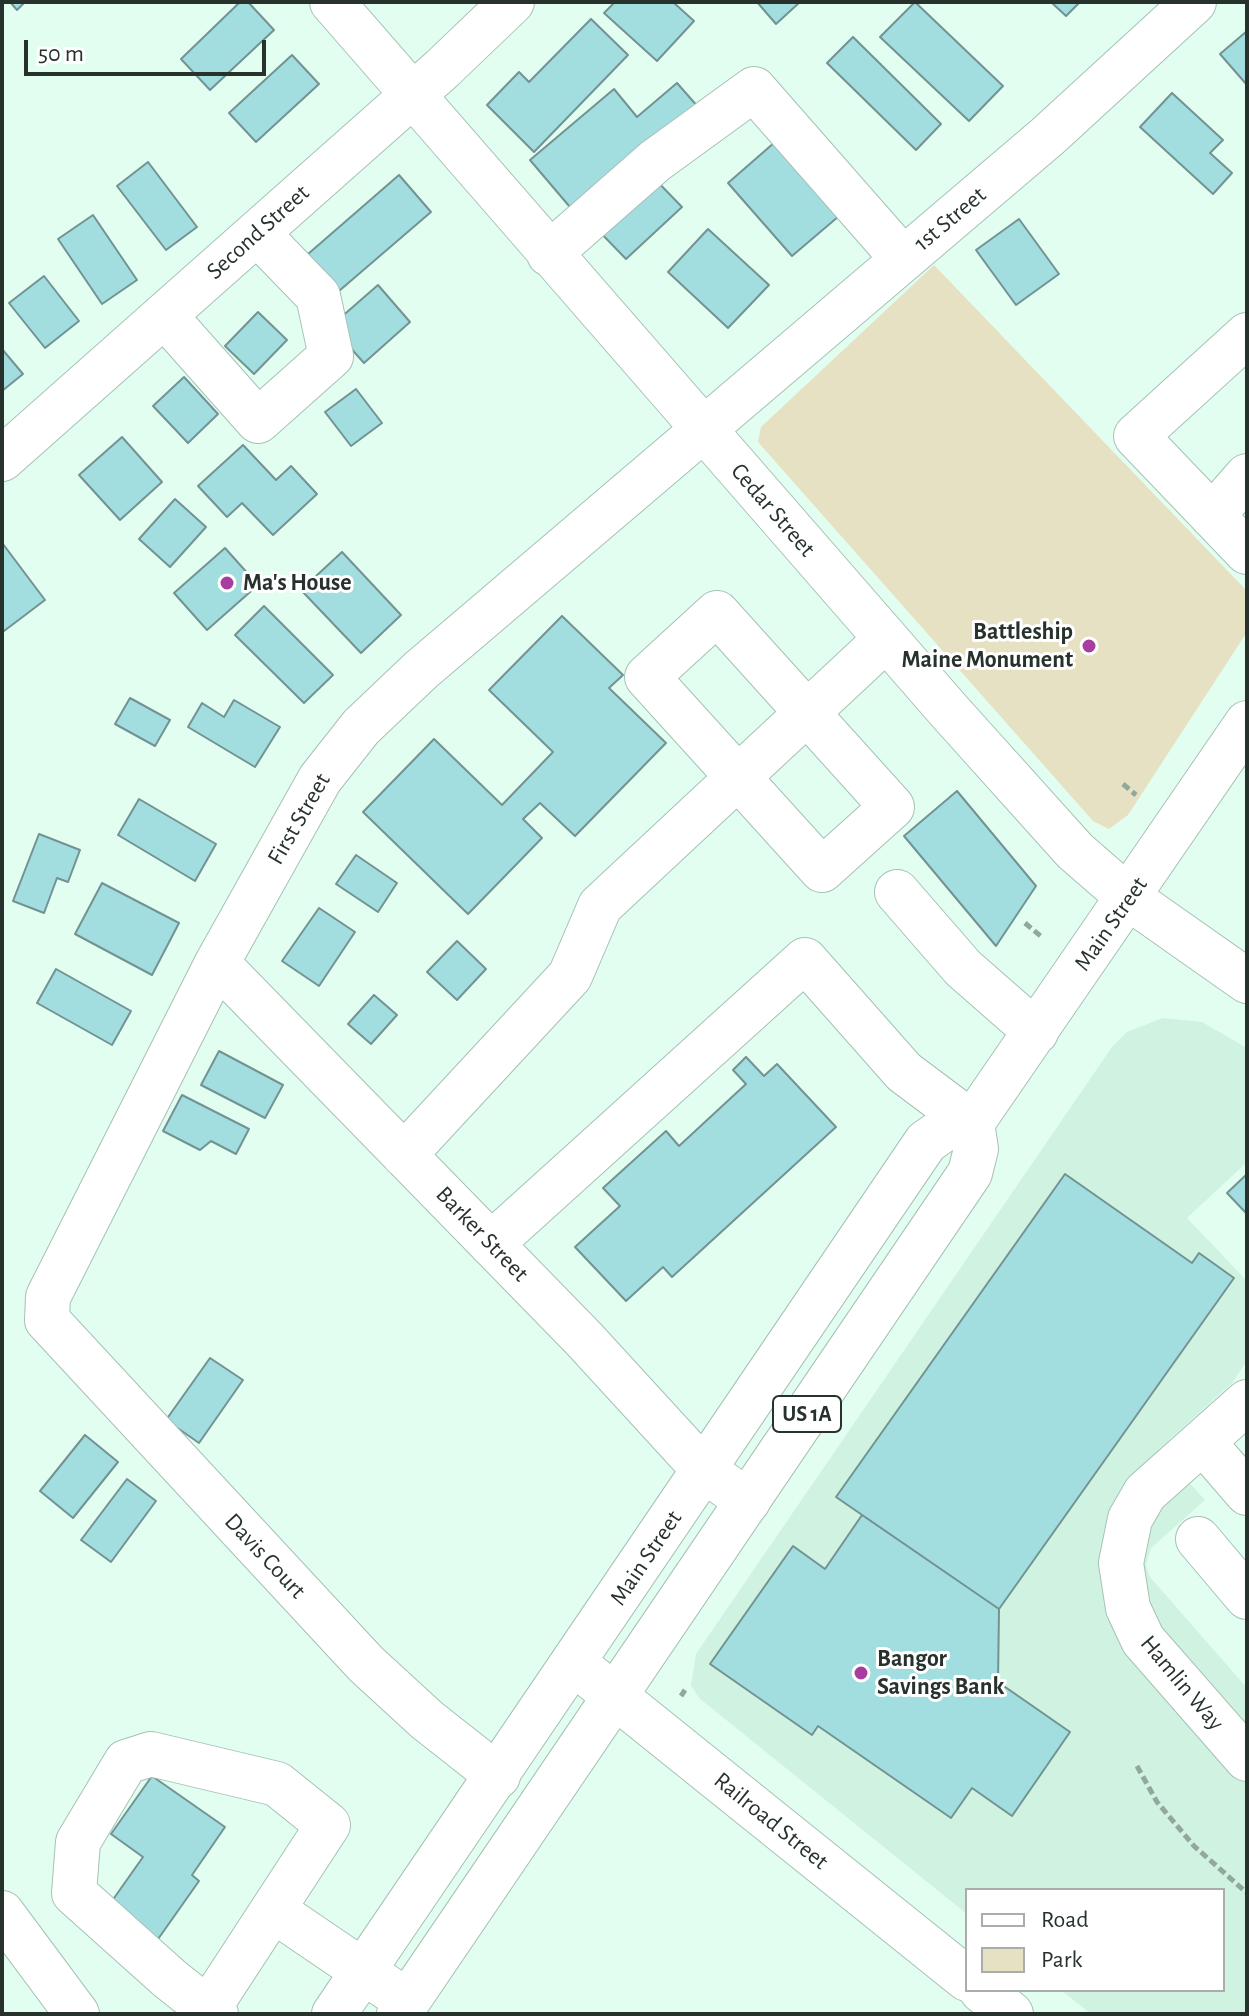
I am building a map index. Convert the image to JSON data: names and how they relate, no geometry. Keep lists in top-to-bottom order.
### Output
{
  "streets": {
    "street": [
      "1st Street",
      "Second Street",
      "Cedar Street",
      "First Street",
      "Main Street",
      "Barker Street",
      "US 1A",
      "Davis Court",
      "Hamlin Way",
      "Railroad Street"
    ]
  },
  "crossings": [
    ["1st Street", "Cedar Street"],
    ["1st Street", "First Street"],
    ["Second Street", "Cedar Street"],
    ["Cedar Street", "First Street"],
    ["Cedar Street", "Main Street"],
    ["First Street", "Barker Street"],
    ["First Street", "Davis Court"],
    ["Main Street", "Barker Street"],
    ["Main Street", "US 1A"],
    ["Main Street", "Davis Court"],
    ["Main Street", "Railroad Street"],
    ["Barker Street", "US 1A"],
    ["US 1A", "Railroad Street"]
  ],
  "places": ["Ma's House", "Battleship Maine Monument", "Bangor Savings Bank"],
  "legend": ["Road", "Park"],
  "scale_bar": "50 m"
}
